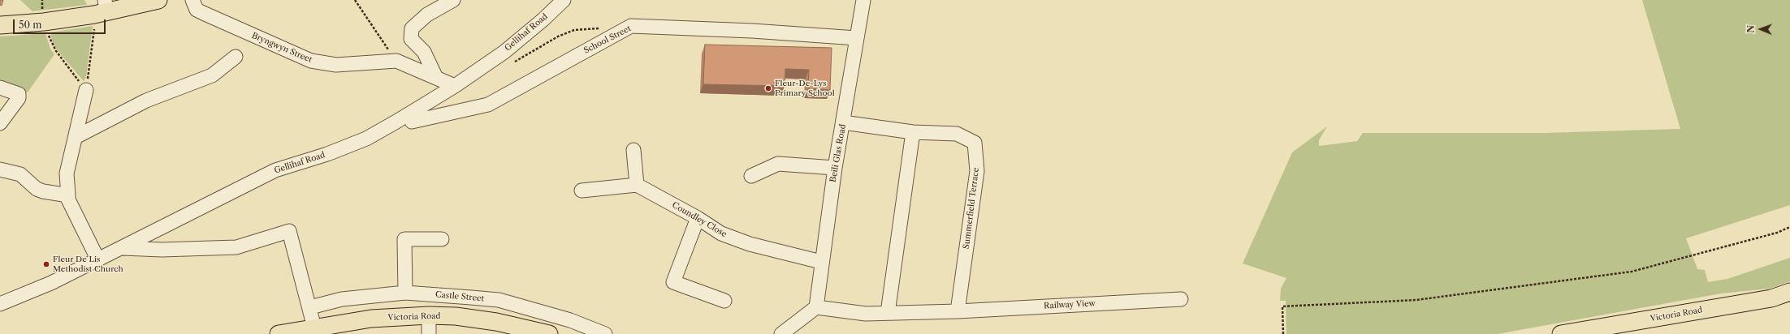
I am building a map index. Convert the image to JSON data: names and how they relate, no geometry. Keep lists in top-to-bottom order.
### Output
{
  "streets": {
    "main road": ["Victoria Road"],
    "street": [
      "Gellihaf Road",
      "School Street",
      "Bryngwyn Street",
      "Beili Glas Road",
      "Summerfield Terrace",
      "Coundley Close",
      "Castle Street",
      "Railway View"
    ]
  },
  "crossings": [
    ["Gellihaf Road", "Bryngwyn Street"],
    ["School Street", "Beili Glas Road"],
    ["Beili Glas Road", "Summerfield Terrace"],
    ["Beili Glas Road", "Coundley Close"],
    ["Beili Glas Road", "Railway View"],
    ["Summerfield Terrace", "Railway View"]
  ],
  "places": ["Fleur-De-Lys Primary School", "Fleur De Lis Methodist Church"],
  "scale_bar": "50 m",
  "north": "left"
}
